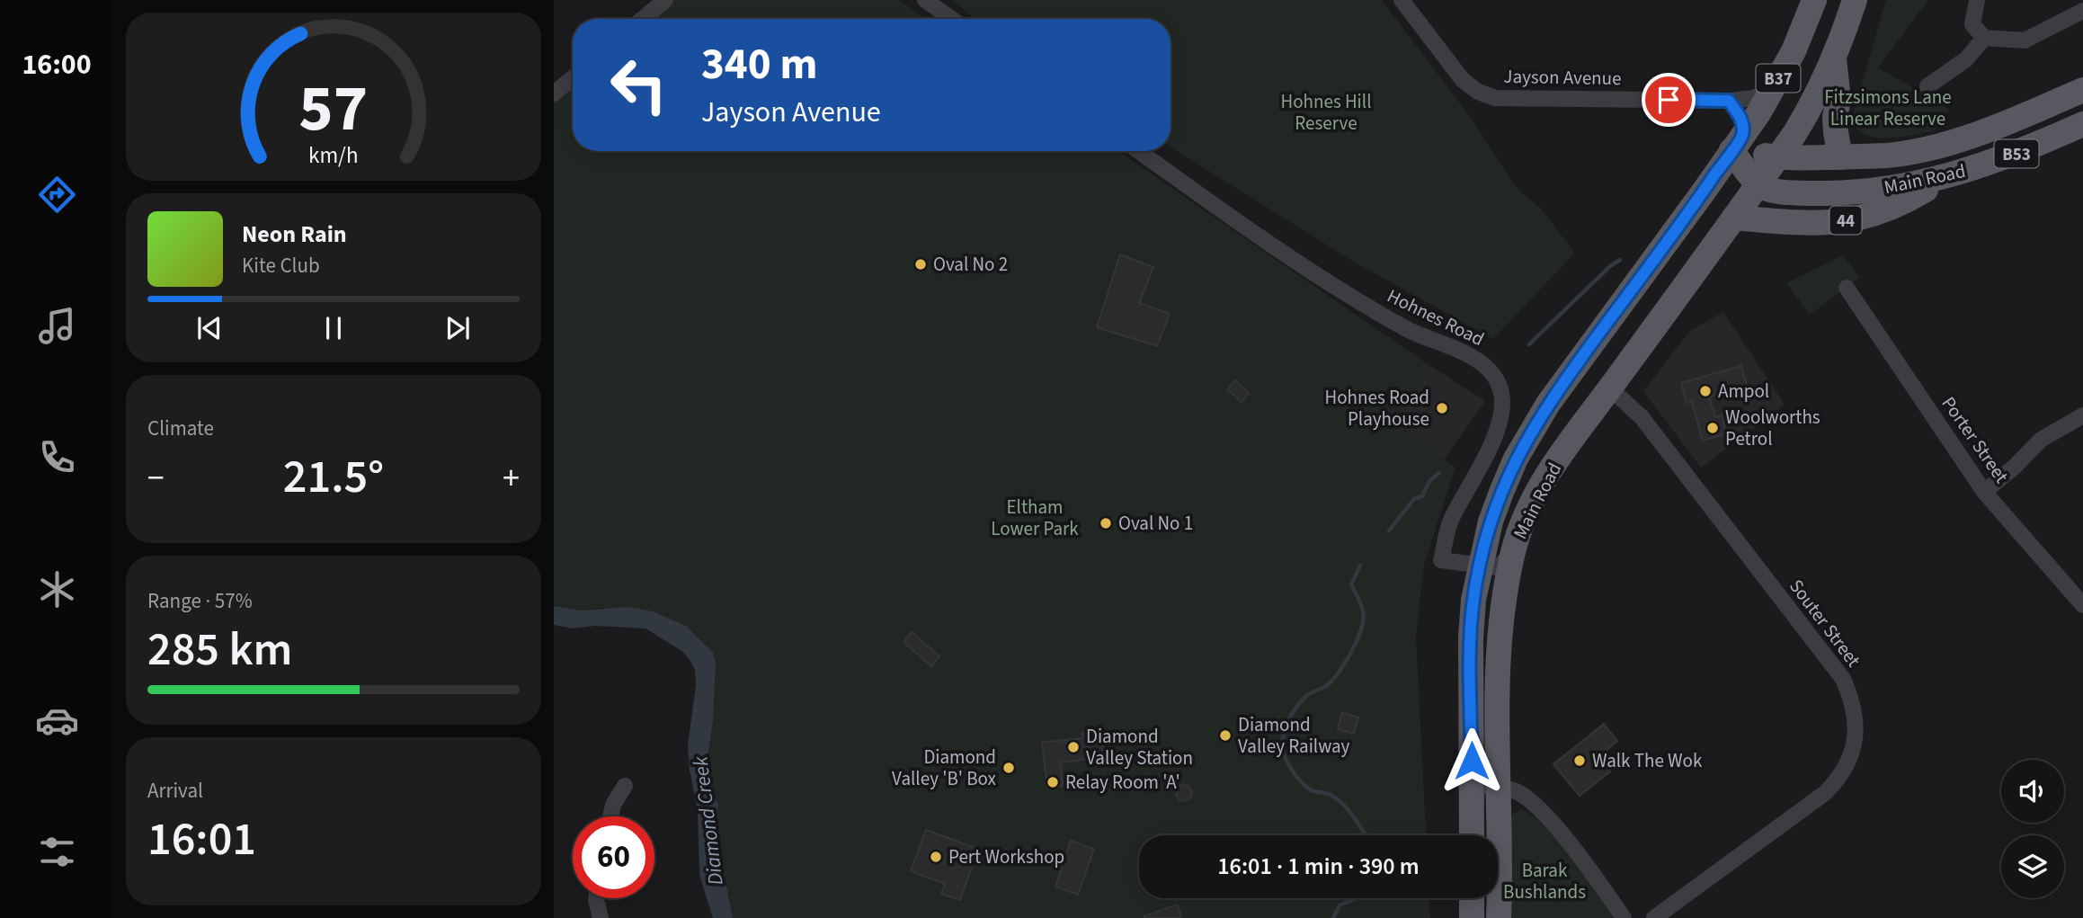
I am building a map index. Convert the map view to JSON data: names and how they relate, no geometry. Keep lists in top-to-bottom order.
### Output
{
  "streets": {
    "main road": [
      "B37",
      "B53",
      "Main Road",
      "44"
    ],
    "street": [
      "Jayson Avenue",
      "Hohnes Road",
      "Porter Street",
      "Souter Street"
    ]
  },
  "crossings": [
    ["Jayson Avenue", "B37"],
    ["B37", "Main Road"],
    ["Main Road", "44"],
    ["Main Road", "Hohnes Road"],
    ["Main Road", "Souter Street"]
  ],
  "water": ["Diamond Creek"],
  "parks": [
    "Fitzsimons Lane Linear Reserve",
    "Hohnes Hill Reserve",
    "Eltham Lower Park",
    "Barak Bushlands"
  ],
  "places": [
    "Oval No 2",
    "Ampol",
    "Hohnes Road Playhouse",
    "Woolworths Petrol",
    "Oval No 1",
    "Diamond Valley Railway",
    "Diamond Valley Station",
    "Walk The Wok",
    "Diamond Valley 'B' Box",
    "Relay Room 'A'",
    "Pert Workshop"
  ],
  "page": {
    "tabs": "16:00",
    "turn": ["340 m", "Jayson Avenue"],
    "song": ["Neon Rain", "Kite Club"],
    "tile": [
      "Climate",
      ["Range · 57%", "285 km"],
      ["Arrival", "16:01"]
    ],
    "heat": ["−", "21.5°", "+"],
    "limit": "60",
    "trip": "16:01 · 1 min · 390 m",
    "gauge": ["57", "km/h"]
  }
}
